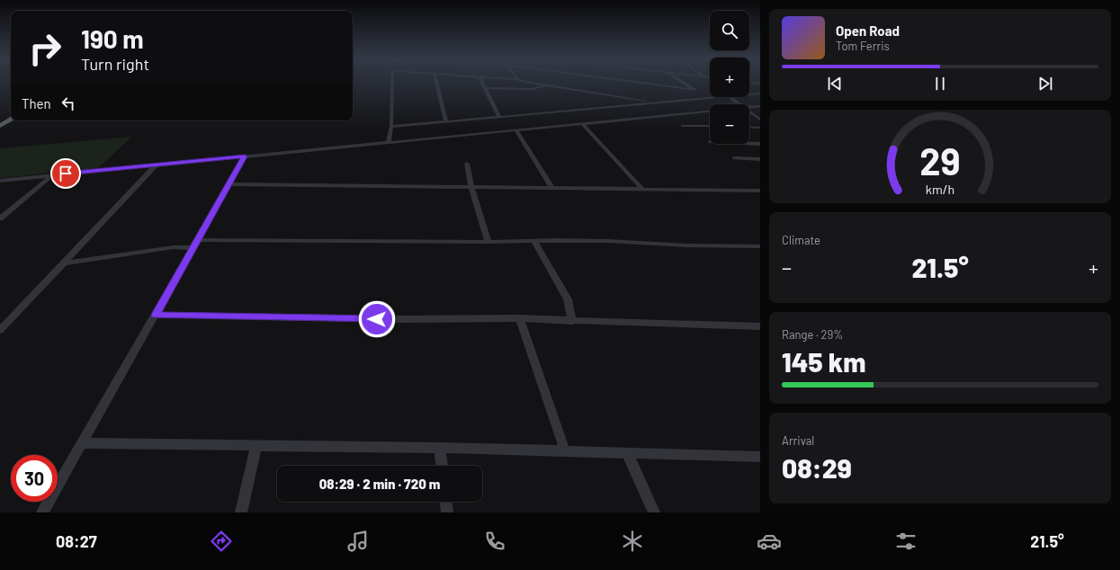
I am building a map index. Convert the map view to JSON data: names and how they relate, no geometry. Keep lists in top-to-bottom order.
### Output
{
  "page": {
    "map_buttons": ["+", "−"],
    "turn": ["190 m", "Turn right"],
    "song": ["Open Road", "Tom Ferris"],
    "then": "Then",
    "tile": [
      "Climate",
      ["Range · 29%", "145 km"],
      ["Arrival", "08:29"]
    ],
    "heat": ["−", "21.5°", "+"],
    "limit": "30",
    "trip": "08:29 · 2 min · 720 m",
    "tabs": ["08:27", "21.5°"],
    "gauge": ["29", "km/h"]
  }
}
